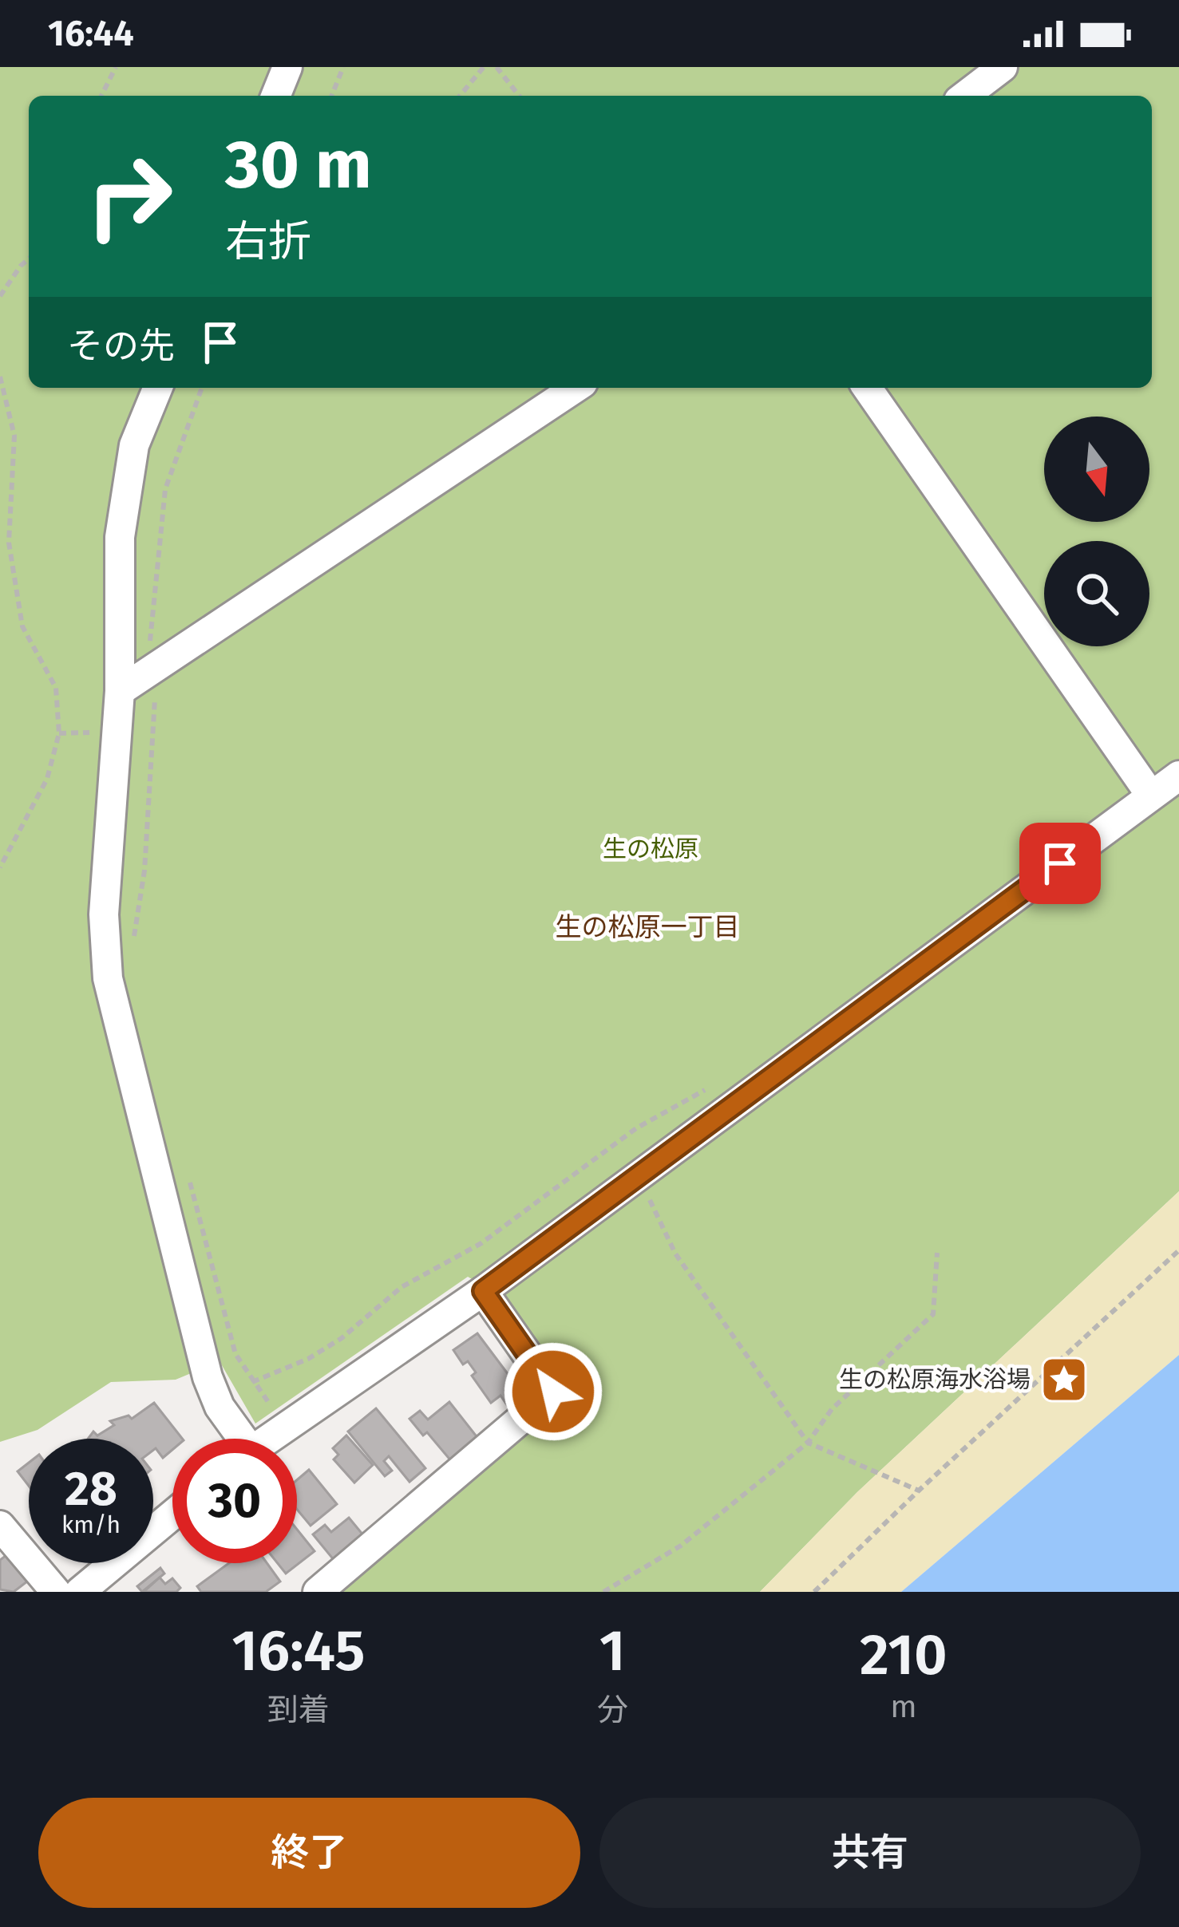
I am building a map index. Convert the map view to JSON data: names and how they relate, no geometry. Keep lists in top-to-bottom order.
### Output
{
  "districts": ["生の松原一丁目"],
  "parks": ["生の松原"],
  "places": {
    "place": ["生の松原海水浴場"]
  },
  "north": "bottom",
  "page": {
    "status": "16:44",
    "turn": ["30 m", "右折"],
    "then": "その先",
    "speed": "28 km/h",
    "limit": "30",
    "eta": [
      "16:45",
      "到着",
      "1",
      "分",
      "210",
      "m"
    ],
    "buttons": ["終了", "共有"]
  }
}
